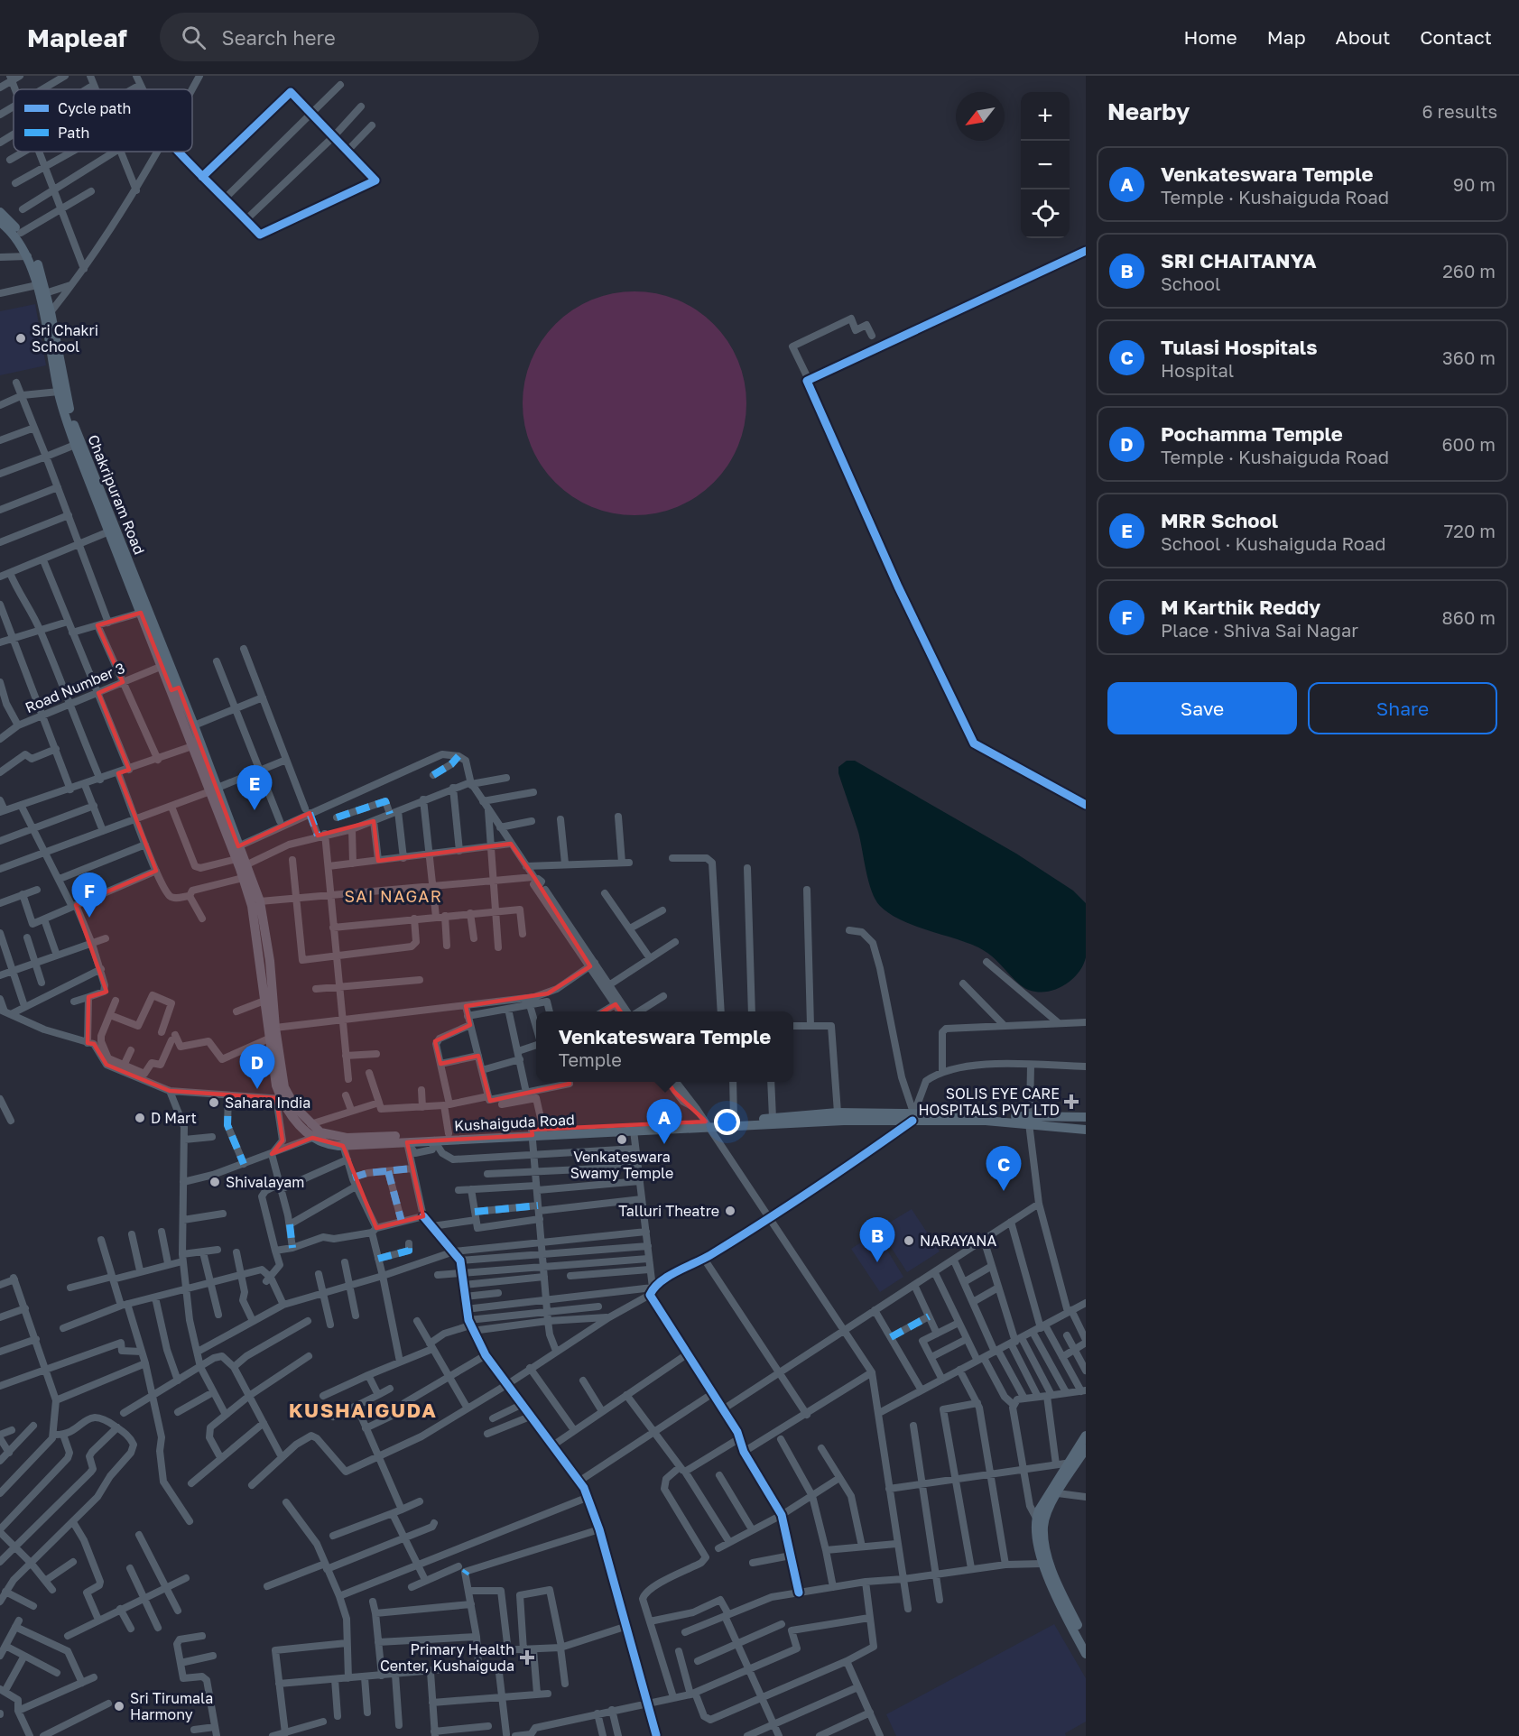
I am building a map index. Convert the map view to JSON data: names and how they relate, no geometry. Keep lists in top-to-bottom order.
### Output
{
  "streets": {
    "main road": ["Chakripuram Road", "Kushaiguda Road"],
    "street": ["Road Number 3"]
  },
  "crossings": [
    ["Chakripuram Road", "Road Number 3"],
    ["Chakripuram Road", "Kushaiguda Road"]
  ],
  "districts": ["SAI NAGAR", "KUSHAIGUDA"],
  "places": {
    "other": [
      "Sri Chakri School",
      "Sahara India",
      "D Mart",
      "Venkateswara Swamy Temple",
      "Shivalayam",
      "Talluri Theatre",
      "NARAYANA",
      "Sri Tirumala Harmony"
    ],
    "health": ["SOLIS EYE CARE HOSPITALS PVT LTD", "Primary Health Center, Kushaiguda"]
  },
  "legend": ["Cycle path", "Path"],
  "north": "bottom left",
  "page": {
    "header": "Mapleaf",
    "search": "Search here",
    "nav": [
      "Home",
      "Map",
      "About",
      "Contact"
    ],
    "heading": ["Nearby", "6 results"],
    "map_buttons": ["+", "−"],
    "list": [
      {
        "mark": "A",
        "name": "Venkateswara Temple",
        "note": "Temple · Kushaiguda Road",
        "value": "90 m"
      },
      {
        "mark": "B",
        "name": "SRI CHAITANYA",
        "note": "School",
        "value": "260 m"
      },
      {
        "mark": "C",
        "name": "Tulasi Hospitals",
        "note": "Hospital",
        "value": "360 m"
      },
      {
        "mark": "D",
        "name": "Pochamma Temple",
        "note": "Temple · Kushaiguda Road",
        "value": "600 m"
      },
      {
        "mark": "E",
        "name": "MRR School",
        "note": "School · Kushaiguda Road",
        "value": "720 m"
      },
      {
        "mark": "F",
        "name": "M Karthik Reddy",
        "note": "Place · Shiva Sai Nagar",
        "value": "860 m"
      }
    ],
    "buttons": ["Save", "Share"],
    "pins": [
      "E",
      "F",
      "D",
      "A",
      "C",
      "B"
    ],
    "popup": ["Venkateswara Temple", "Temple"]
  }
}
